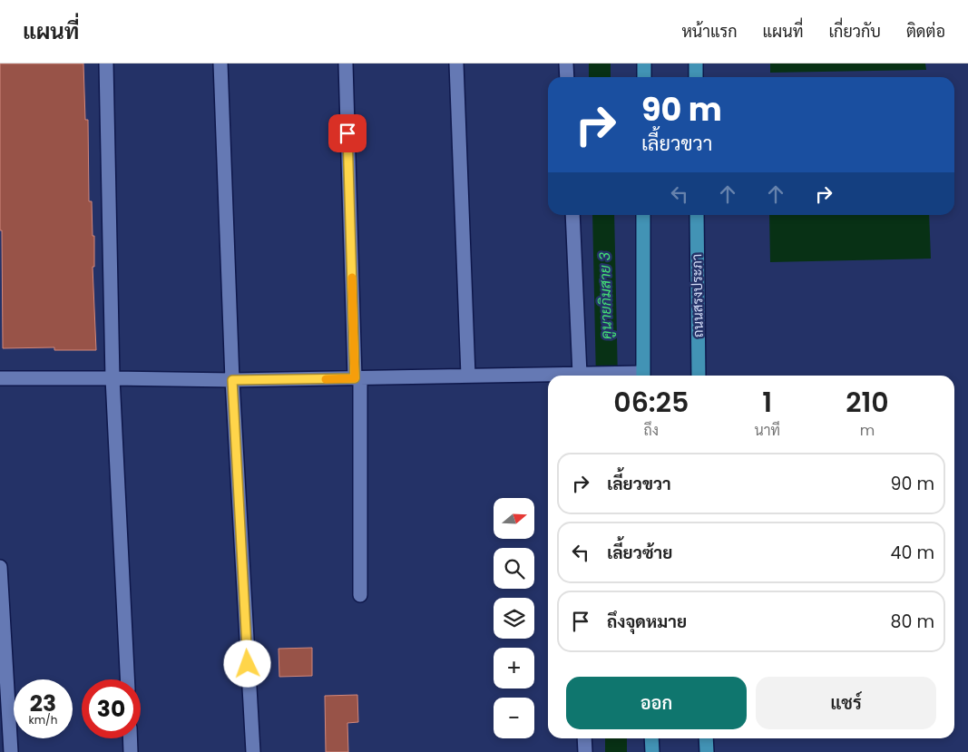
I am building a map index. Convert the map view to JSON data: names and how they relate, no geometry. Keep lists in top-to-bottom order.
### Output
{
  "streets": {
    "main road": ["ถนนสรงประภา"]
  },
  "water": ["คูนายกิมสาย 3"],
  "north": "right",
  "page": {
    "header": "แผนที่",
    "nav": [
      "หน้าแรก",
      "แผนที่",
      "เกี่ยวกับ",
      "ติดต่อ"
    ],
    "turn": ["90 m", "เลี้ยวขวา"],
    "eta": [
      "06:25",
      "ถึง",
      "1",
      "นาที",
      "210",
      "m"
    ],
    "list": [
      {
        "name": "เลี้ยวขวา",
        "value": "90 m"
      },
      {
        "name": "เลี้ยวซ้าย",
        "value": "40 m"
      },
      {
        "name": "ถึงจุดหมาย",
        "value": "80 m"
      }
    ],
    "map_buttons": ["+", "−"],
    "buttons": ["ออก", "แชร์"],
    "speed": "23 km/h",
    "limit": "30"
  }
}
